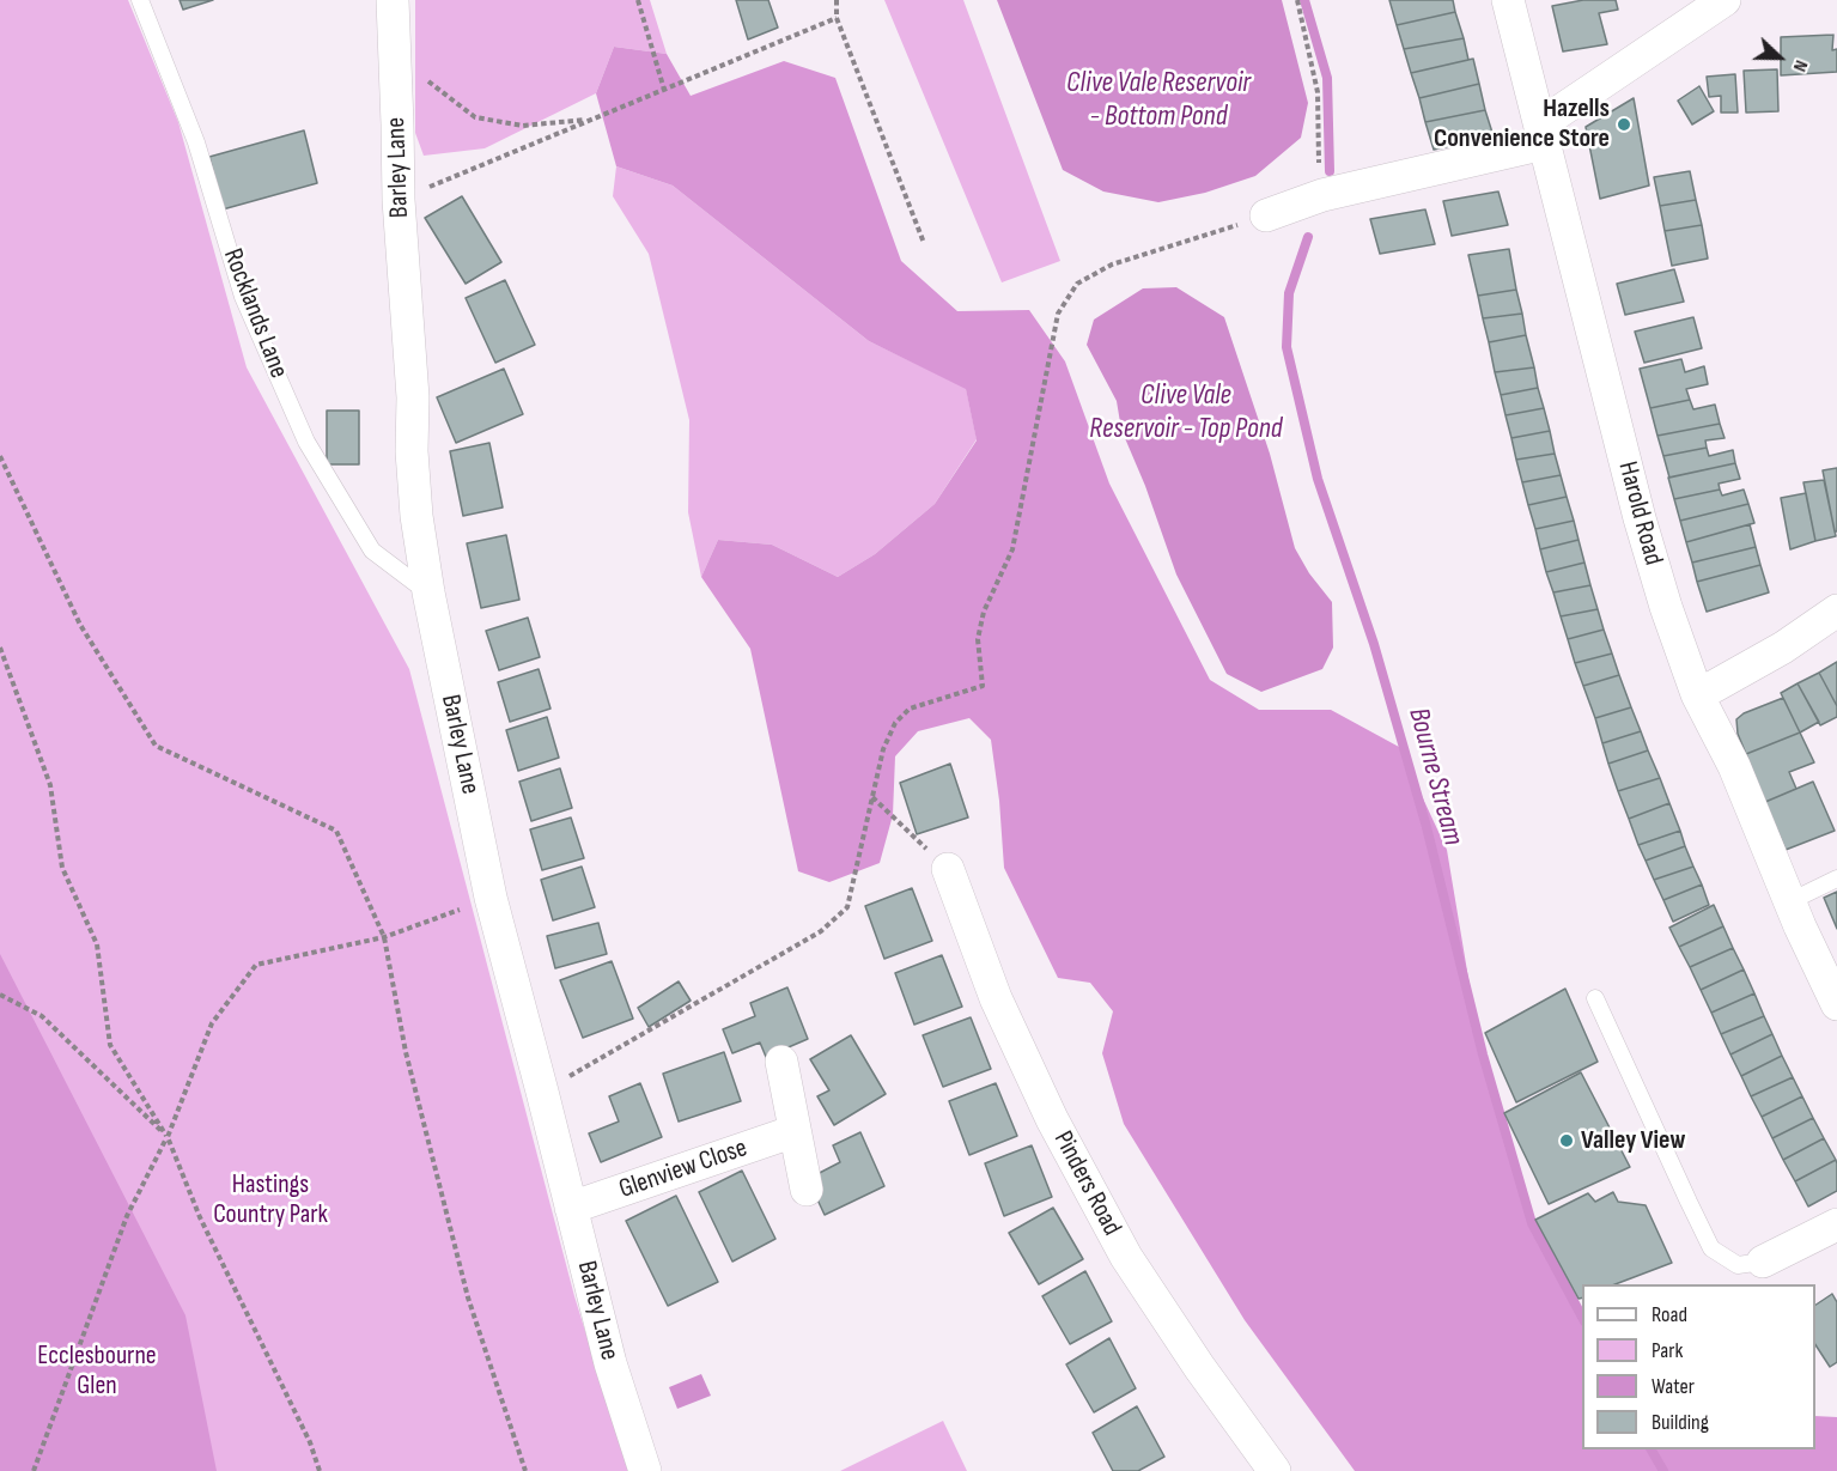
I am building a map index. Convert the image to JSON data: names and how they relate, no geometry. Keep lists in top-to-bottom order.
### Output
{
  "streets": {
    "street": [
      "Barley Lane",
      "Harold Road",
      "Glenview Close",
      "Pinders Road"
    ],
    "lane": ["Rocklands Lane"]
  },
  "crossings": [
    ["Barley Lane", "Rocklands Lane"],
    ["Barley Lane", "Glenview Close"]
  ],
  "water": ["Clive Vale Reservoir - Bottom Pond", "Clive Vale Reservoir - Top Pond", "Bourne Stream"],
  "parks": ["Hastings Country Park", "Ecclesbourne Glen"],
  "places": ["Hazells Convenience Store", "Valley View"],
  "legend": [
    "Road",
    "Park",
    "Water",
    "Building"
  ],
  "north": "right"
}
